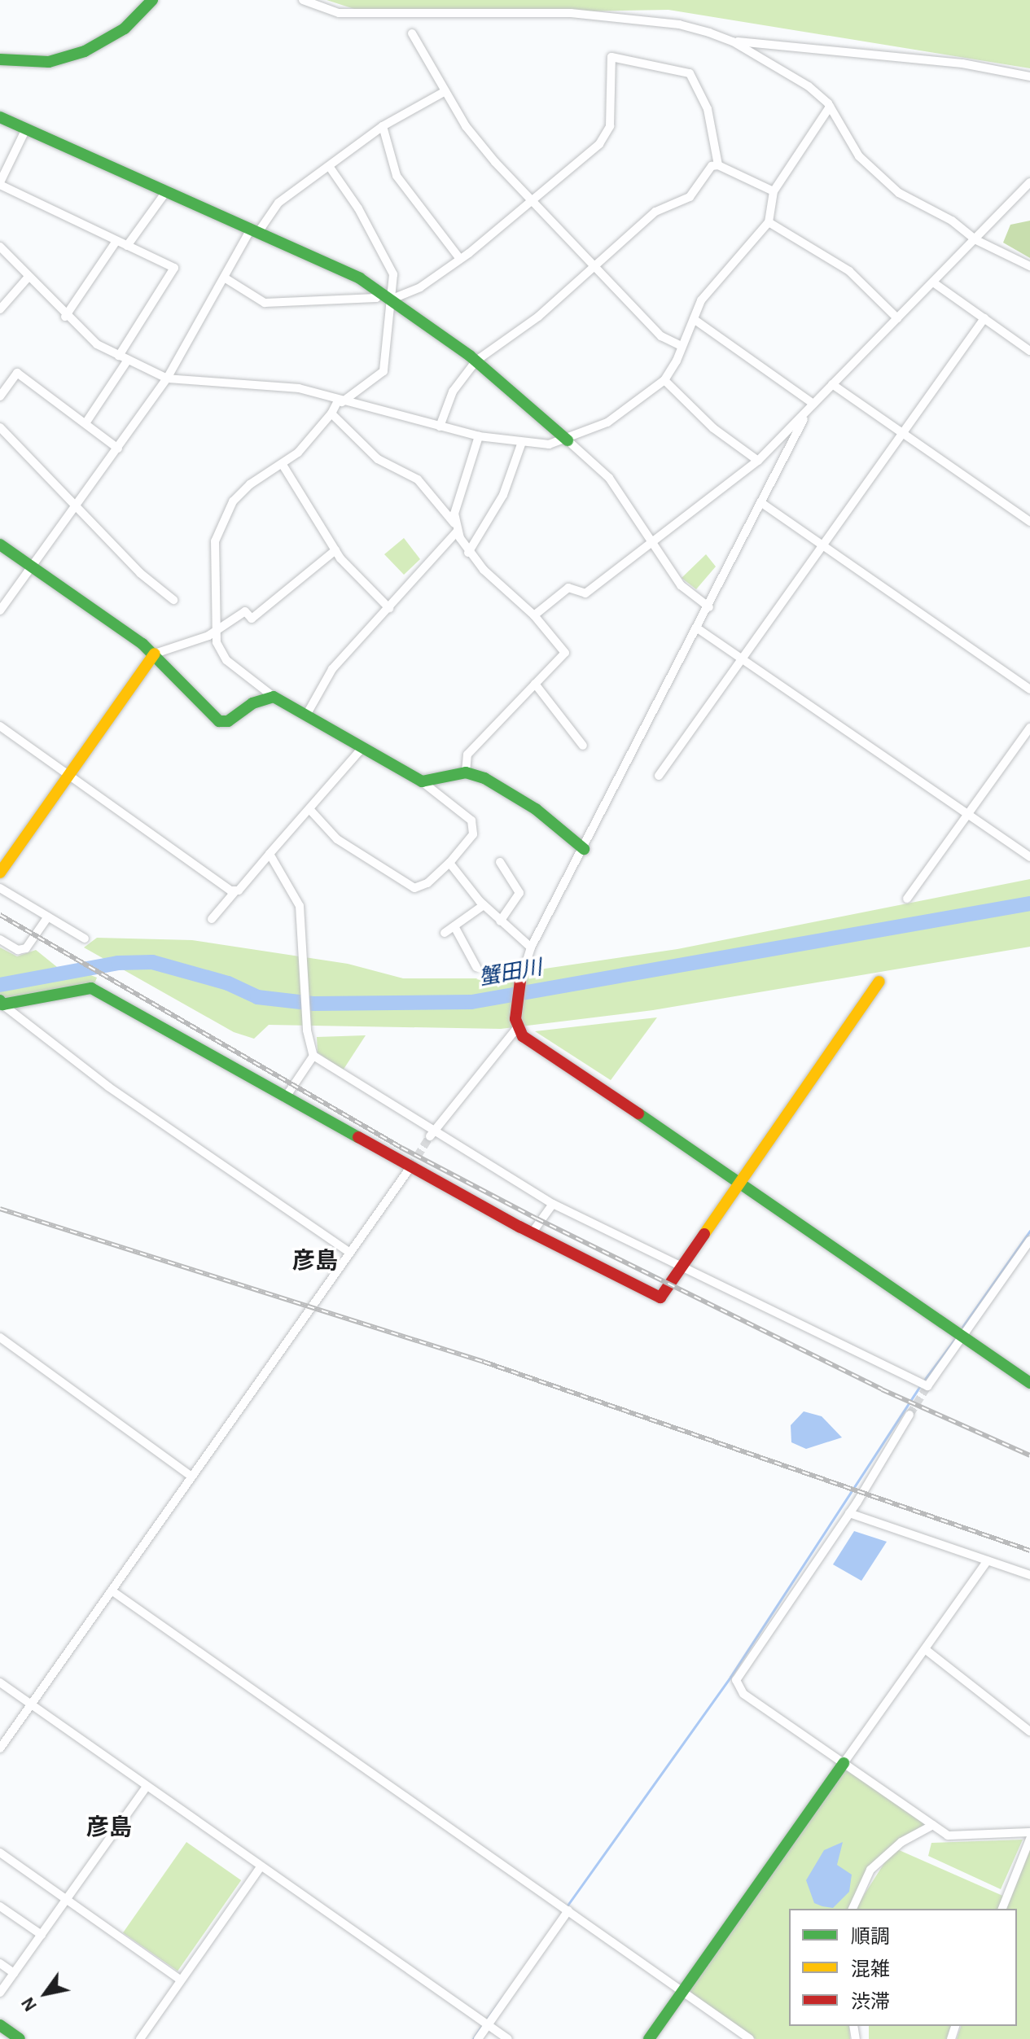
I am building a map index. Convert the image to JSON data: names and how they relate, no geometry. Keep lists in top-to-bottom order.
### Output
{
  "districts": ["彦島", "彦島"],
  "water": ["蟹田川"],
  "legend": ["順調", "混雑", "渋滞"],
  "north": "bottom left"
}
